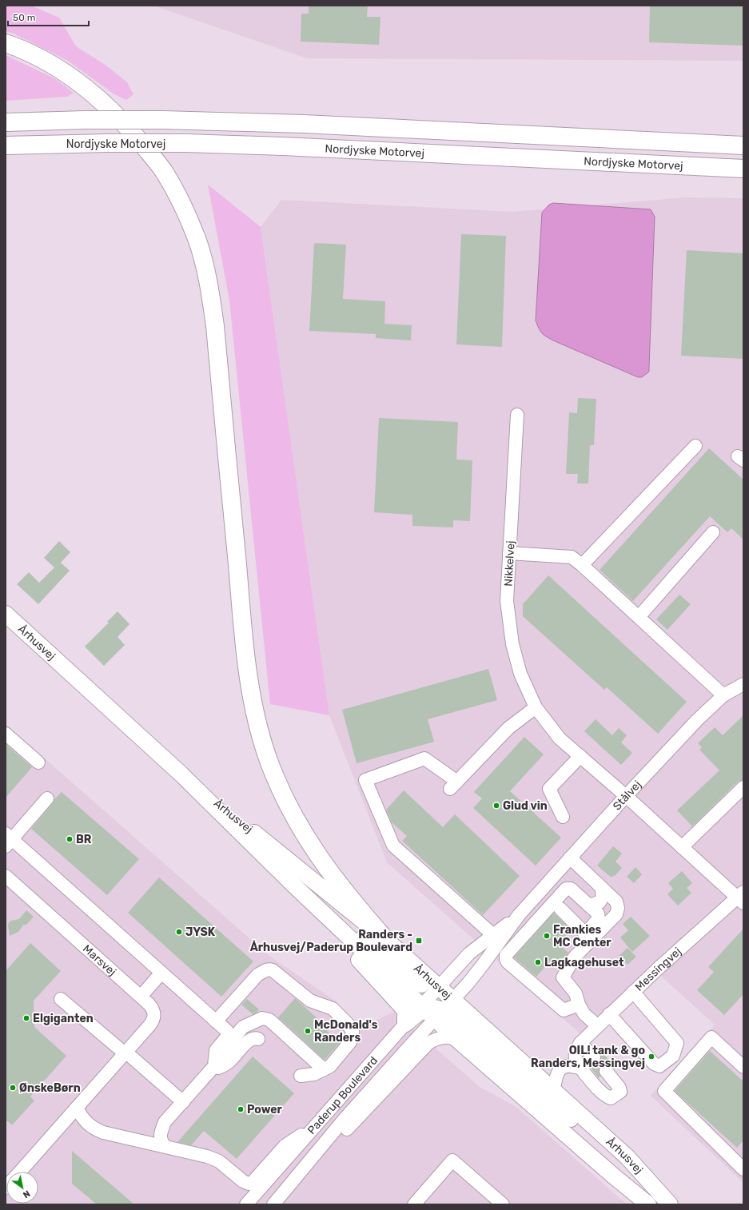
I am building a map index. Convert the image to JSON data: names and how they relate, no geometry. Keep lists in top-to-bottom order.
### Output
{
  "streets": {
    "highway": ["Nordjyske Motorvej"],
    "main road": ["Århusvej"],
    "street": [
      "Nikkelvej",
      "Stålvej",
      "Marsvej",
      "Messingvej",
      "Paderup Boulevard"
    ]
  },
  "crossings": [
    ["Nikkelvej", "Stålvej"],
    ["Nikkelvej", "Messingvej"],
    ["Århusvej", "Stålvej"],
    ["Århusvej", "Paderup Boulevard"],
    ["Stålvej", "Messingvej"],
    ["Stålvej", "Paderup Boulevard"]
  ],
  "places": {
    "other": [
      "Glud vin",
      "BR",
      "JYSK",
      "Frankies MC Center",
      "Lagkagehuset",
      "Elgiganten",
      "McDonald's Randers",
      "OIL! tank & go Randers, Messingvej",
      "ØnskeBørn",
      "Power"
    ],
    "transit": ["Randers - Århusvej/Paderup Boulevard"]
  },
  "scale_bar": "50 m",
  "north": "bottom right"
}
